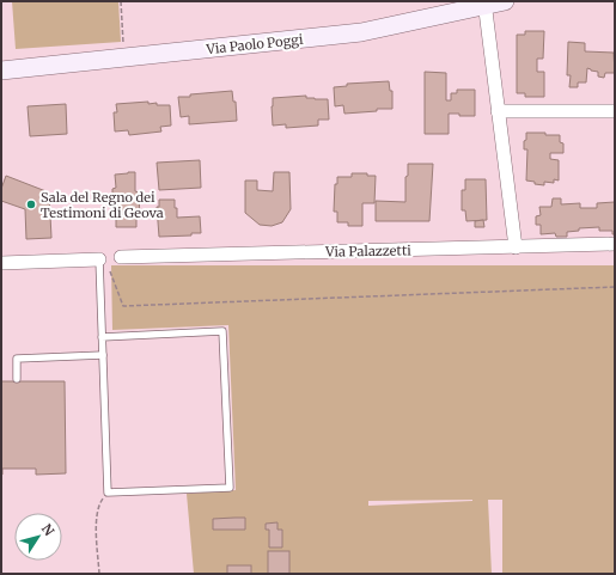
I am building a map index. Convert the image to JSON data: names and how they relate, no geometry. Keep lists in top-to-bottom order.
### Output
{
  "streets": {
    "main road": ["Via Paolo Poggi"],
    "street": ["Via Palazzetti"]
  },
  "places": ["Sala del Regno dei Testimoni di Geova"],
  "north": "top right"
}
